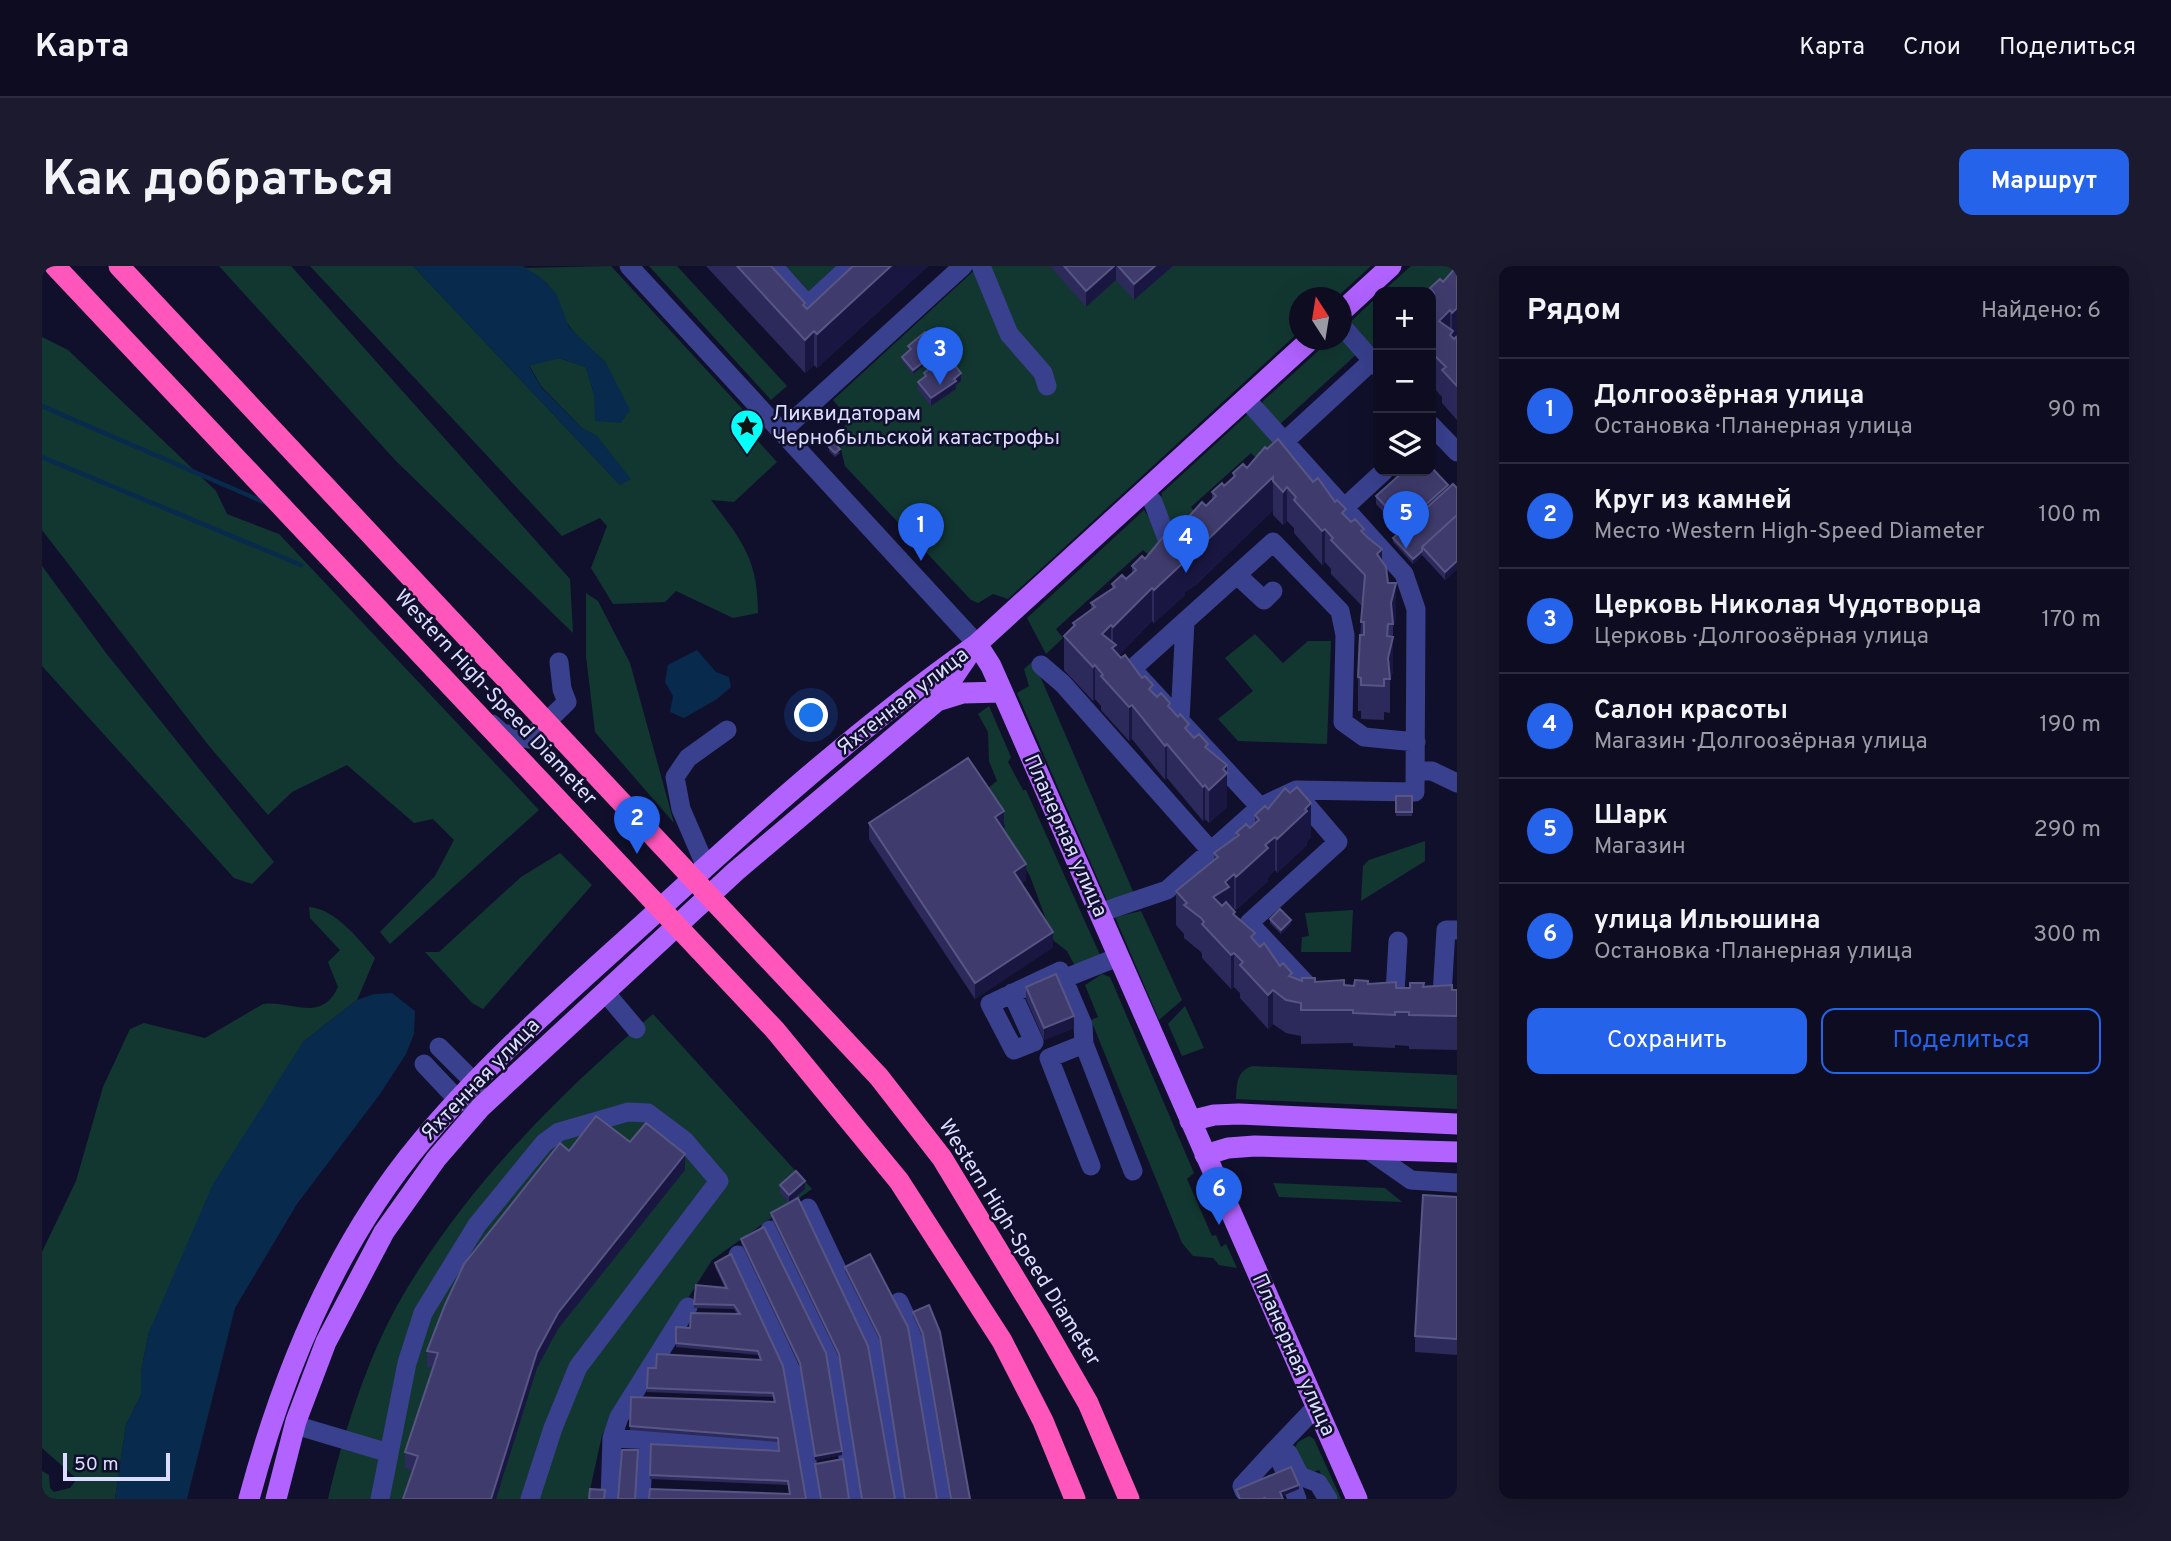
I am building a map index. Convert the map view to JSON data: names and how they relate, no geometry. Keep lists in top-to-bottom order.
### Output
{
  "streets": {
    "highway": ["Western High-Speed Diameter"],
    "main road": ["Яхтенная улица", "Планерная улица"]
  },
  "crossings": [
    ["Яхтенная улица", "Планерная улица"]
  ],
  "places": {
    "place": ["Ликвидаторам Чернобыльской катастрофы"]
  },
  "scale_bar": "50 m",
  "north": "top",
  "page": {
    "header": "Карта",
    "nav": ["Карта", "Слои", "Поделиться"],
    "buttons": [
      "Маршрут",
      ["Сохранить", "Поделиться"]
    ],
    "title": "Как добраться",
    "heading": ["Рядом", "Найдено: 6"],
    "map_buttons": ["+", "−"],
    "pins": [
      "3",
      "5",
      "1",
      "4",
      "2",
      "6"
    ],
    "list": [
      {
        "mark": "1",
        "name": "Долгоозёрная улица",
        "note": "Остановка · Планерная улица",
        "value": "90 m"
      },
      {
        "mark": "2",
        "name": "Круг из камней",
        "note": "Место · Western High-Speed Diameter",
        "value": "100 m"
      },
      {
        "mark": "3",
        "name": "Церковь Николая Чудотворца",
        "note": "Церковь · Долгоозёрная улица",
        "value": "170 m"
      },
      {
        "mark": "4",
        "name": "Салон красоты",
        "note": "Магазин · Долгоозёрная улица",
        "value": "190 m"
      },
      {
        "mark": "5",
        "name": "Шарк",
        "note": "Магазин",
        "value": "290 m"
      },
      {
        "mark": "6",
        "name": "улица Ильюшина",
        "note": "Остановка · Планерная улица",
        "value": "300 m"
      }
    ],
    "scale": "50 m"
  }
}
